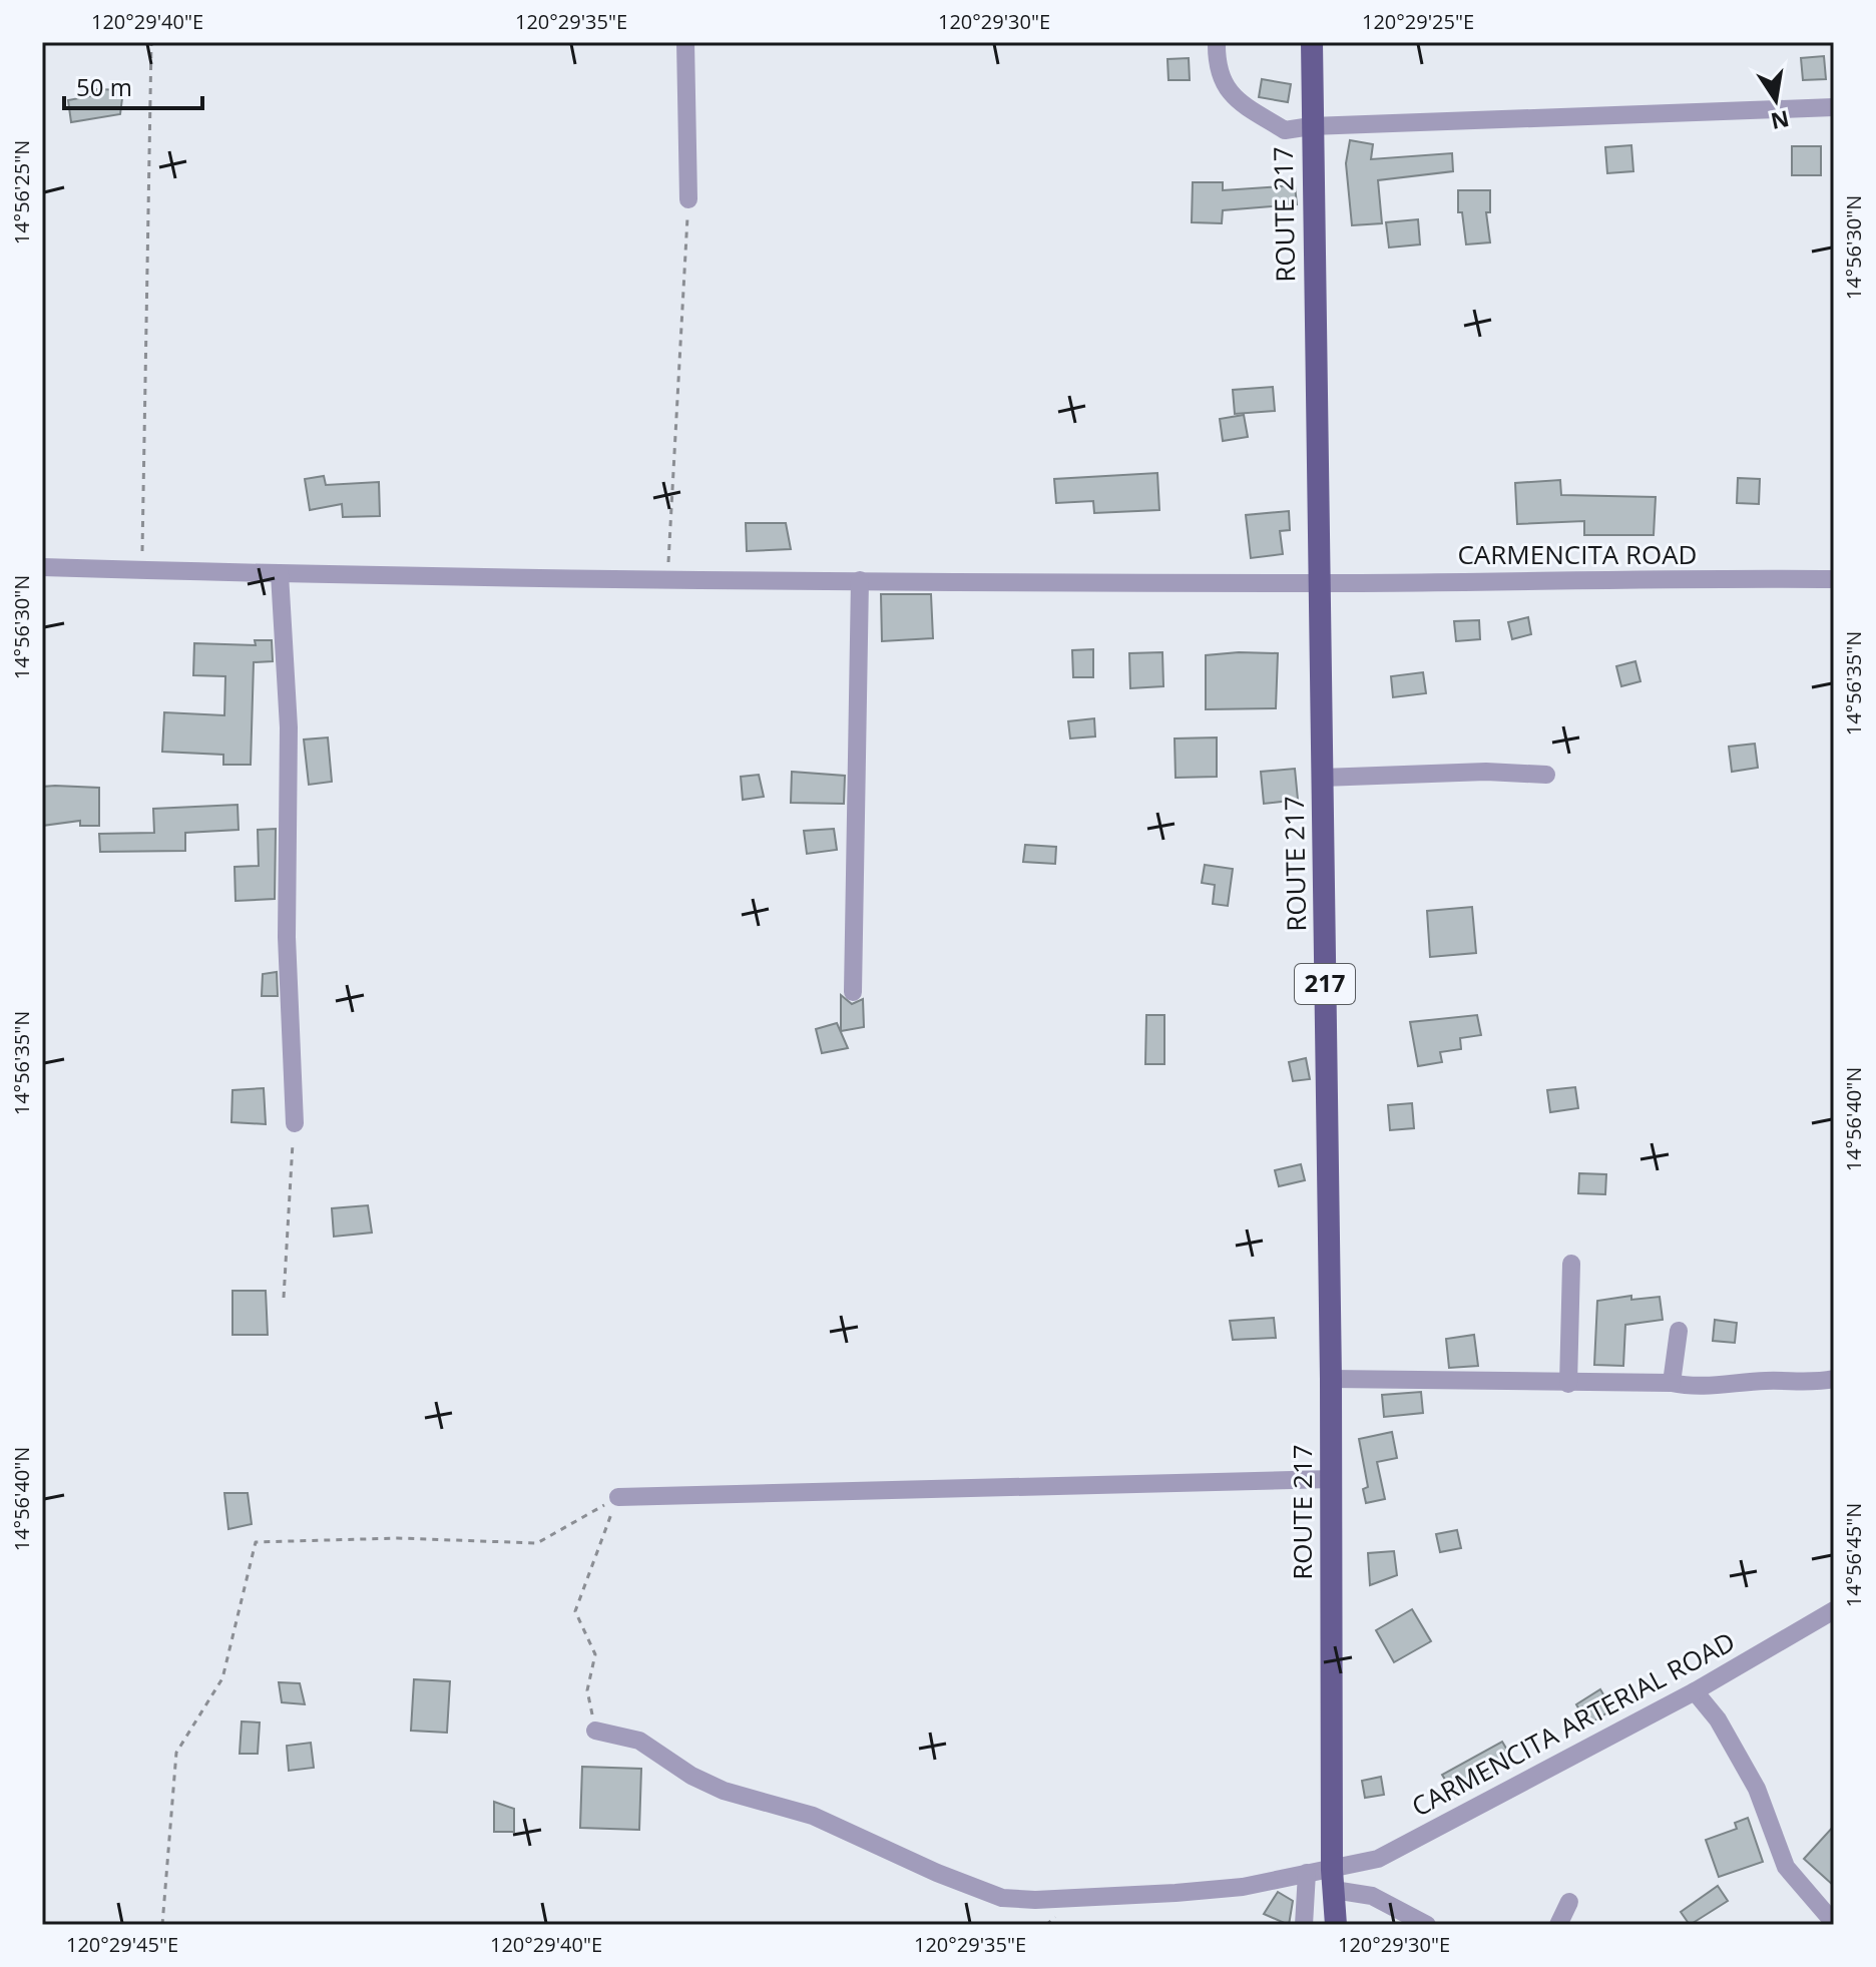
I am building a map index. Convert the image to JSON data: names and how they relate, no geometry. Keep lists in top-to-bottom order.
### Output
{
  "streets": {
    "main road": ["ROUTE 217", "217"],
    "street": ["CARMENCITA ROAD", "CARMENCITA ARTERIAL ROAD"]
  },
  "crossings": [
    ["ROUTE 217", "CARMENCITA ROAD"],
    ["ROUTE 217", "CARMENCITA ARTERIAL ROAD"]
  ],
  "scale_bar": "50 m",
  "north": "bottom",
  "coordinates": [
    "120°29'40\"E",
    "120°29'35\"E",
    "120°29'30\"E",
    "120°29'25\"E",
    "14°56'25\"N",
    "14°56'30\"N",
    "14°56'35\"N",
    "14°56'40\"N",
    "14°56'45\"N",
    "120°29'45\"E"
  ]
}
